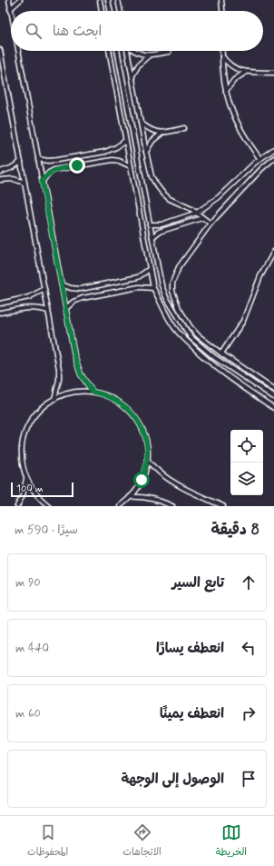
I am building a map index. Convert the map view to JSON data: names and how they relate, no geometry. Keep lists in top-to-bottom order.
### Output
{
  "scale_bar": "100 m",
  "page": {
    "search": "ابحث هنا",
    "scale": "100 m",
    "heading": ["8 دقيقة", "سيرًا · 590 m"],
    "list": [
      ["تابع السير", "90 m"],
      ["انعطف يسارًا", "440 m"],
      ["انعطف يمينًا", "60 m"],
      "الوصول إلى الوجهة"
    ],
    "nav": ["الخريطة", "الاتجاهات", "المحفوظات"]
  }
}
